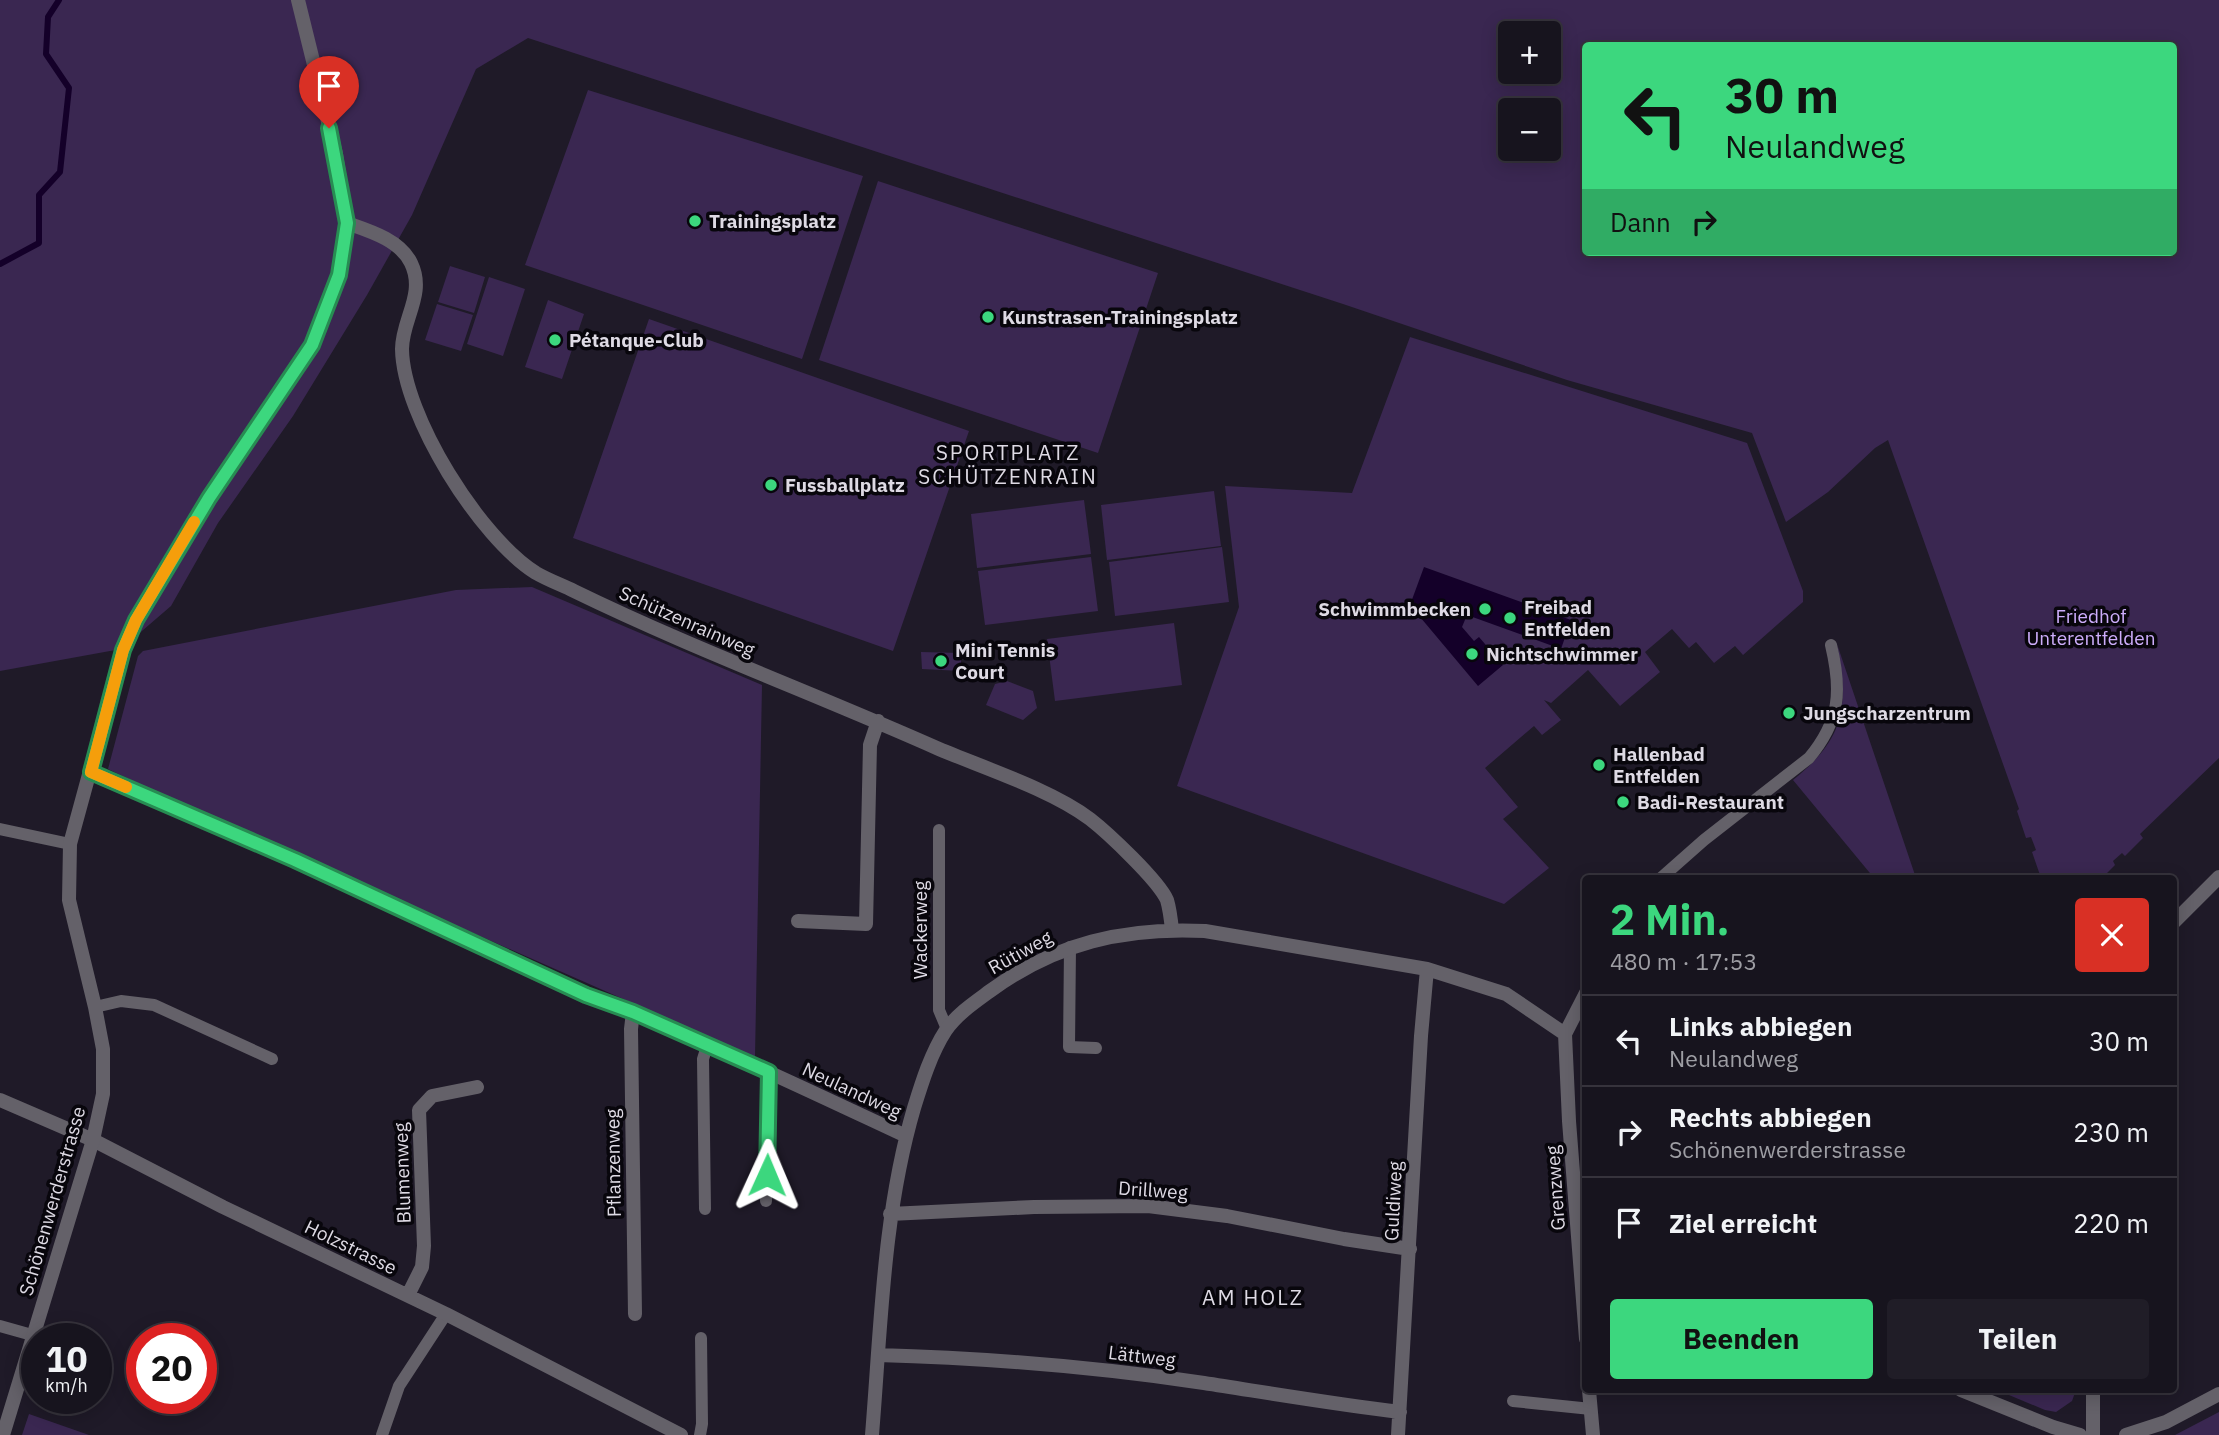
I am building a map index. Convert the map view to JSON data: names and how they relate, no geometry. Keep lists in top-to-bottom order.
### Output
{
  "streets": {
    "street": [
      "Schützenrainweg",
      "Rütiweg",
      "Neulandweg",
      "Pflanzenweg",
      "Blumenweg",
      "Grenzweg",
      "Drillweg",
      "Schönenwerderstrasse",
      "Guldiweg",
      "Holzstrasse",
      "Lättweg"
    ],
    "lane": ["Wackerweg"]
  },
  "crossings": [
    ["Schützenrainweg", "Rütiweg"],
    ["Schützenrainweg", "Schönenwerderstrasse"],
    ["Wackerweg", "Rütiweg"],
    ["Rütiweg", "Neulandweg"],
    ["Rütiweg", "Grenzweg"],
    ["Rütiweg", "Drillweg"],
    ["Rütiweg", "Guldiweg"],
    ["Rütiweg", "Lättweg"],
    ["Neulandweg", "Pflanzenweg"],
    ["Neulandweg", "Schönenwerderstrasse"],
    ["Blumenweg", "Holzstrasse"],
    ["Drillweg", "Guldiweg"],
    ["Schönenwerderstrasse", "Holzstrasse"],
    ["Guldiweg", "Lättweg"]
  ],
  "districts": ["SPORTPLATZ SCHÜTZENRAIN", "AM HOLZ"],
  "parks": ["Friedhof Unterentfelden"],
  "places": [
    "Trainingsplatz",
    "Kunstrasen-Trainingsplatz",
    "Pétanque-Club",
    "Fussballplatz",
    "Schwimmbecken",
    "Freibad Entfelden",
    "Nichtschwimmer",
    "Mini Tennis Court",
    "Jungscharzentrum",
    "Hallenbad Entfelden",
    "Badi-Restaurant"
  ],
  "page": {
    "map_buttons": ["+", "−"],
    "turn": ["30 m", "Neulandweg"],
    "then": "Dann",
    "heading": ["2 Min.", "480 m · 17:53"],
    "list": [
      {
        "name": "Links abbiegen",
        "note": "Neulandweg",
        "value": "30 m"
      },
      {
        "name": "Rechts abbiegen",
        "note": "Schönenwerderstrasse",
        "value": "230 m"
      },
      {
        "name": "Ziel erreicht",
        "value": "220 m"
      }
    ],
    "buttons": ["Beenden", "Teilen"],
    "speed": "10 km/h",
    "limit": "20"
  }
}
